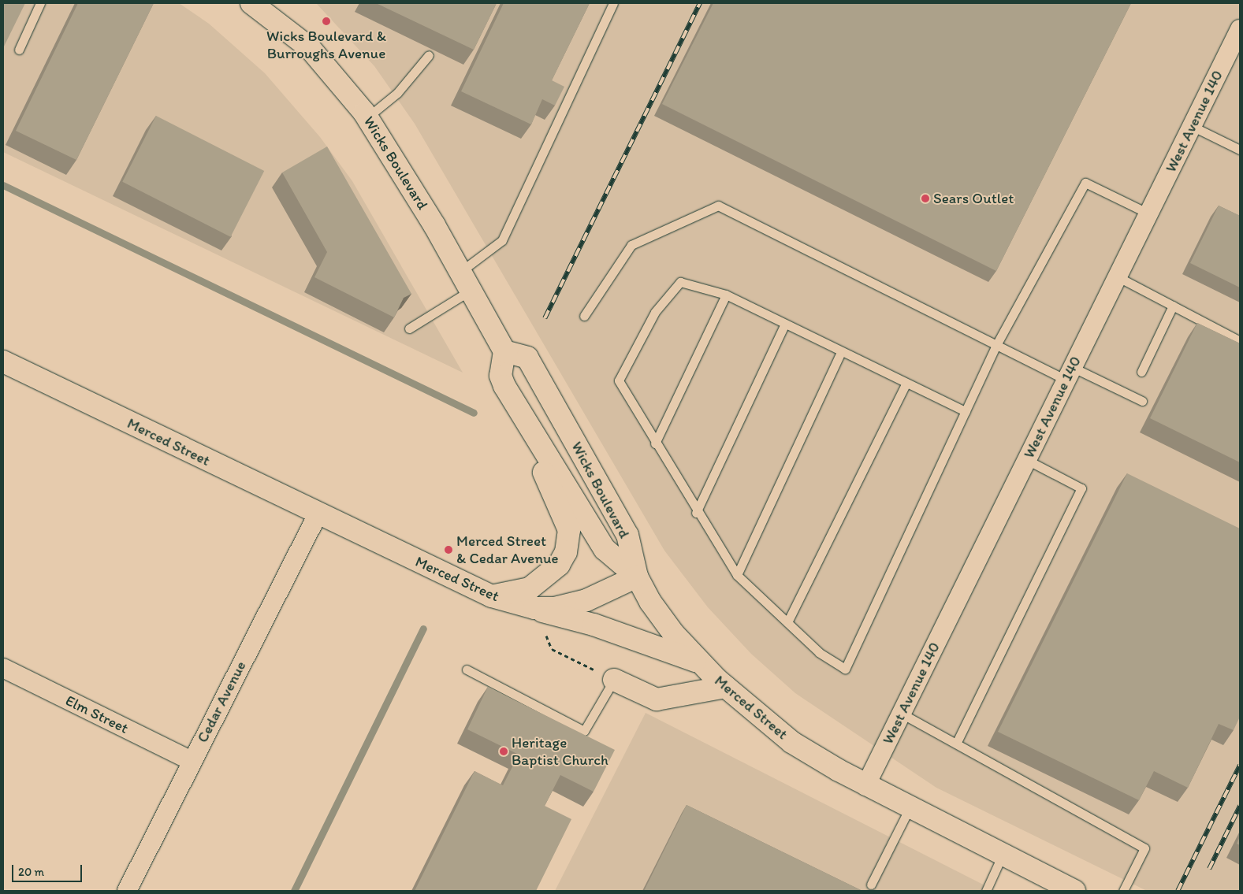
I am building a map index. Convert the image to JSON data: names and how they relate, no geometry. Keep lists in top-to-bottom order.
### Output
{
  "streets": {
    "street": [
      "West Avenue 140",
      "Wicks Boulevard",
      "Merced Street",
      "Cedar Avenue",
      "Elm Street"
    ]
  },
  "crossings": [
    ["West Avenue 140", "Merced Street"],
    ["Wicks Boulevard", "Merced Street"],
    ["Merced Street", "Cedar Avenue"],
    ["Cedar Avenue", "Elm Street"]
  ],
  "places": [
    "Wicks Boulevard & Burroughs Avenue",
    "Sears Outlet",
    "Merced Street & Cedar Avenue",
    "Heritage Baptist Church"
  ],
  "scale_bar": "20 m"
}
